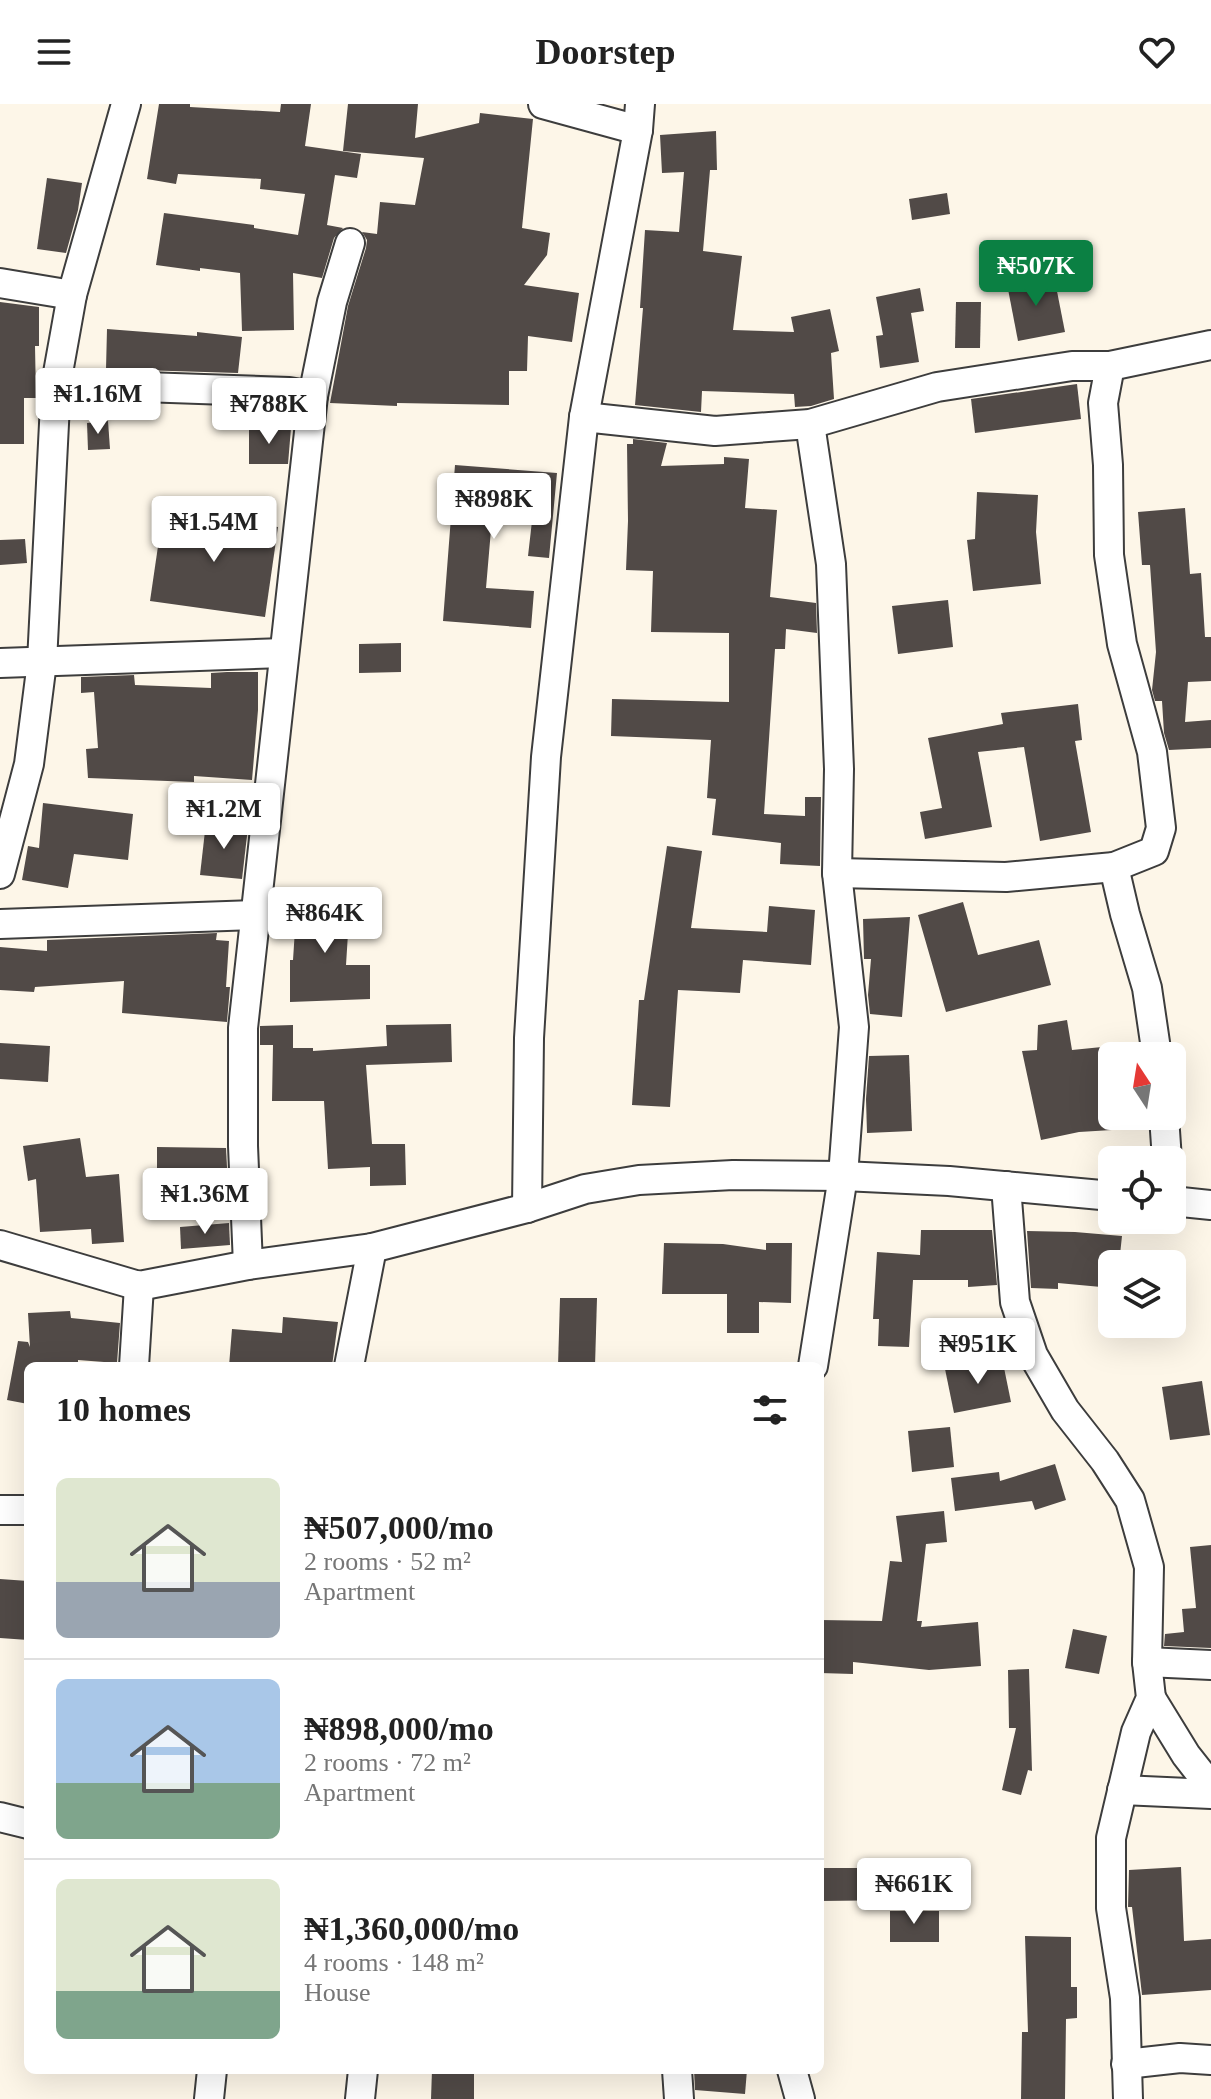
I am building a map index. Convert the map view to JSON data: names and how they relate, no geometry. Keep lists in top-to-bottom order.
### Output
{
  "north": "top",
  "page": {
    "header": "Doorstep",
    "price": [
      "₦507K",
      "₦1.16M",
      "₦788K",
      "₦898K",
      "₦1.54M",
      "₦1.2M",
      "₦864K",
      "₦1.36M",
      "₦951K",
      "₦661K"
    ],
    "heading": "10 homes",
    "list": [
      {
        "name": "₦507,000/mo",
        "note": "2 rooms · 52 m² · Apartment"
      },
      {
        "name": "₦898,000/mo",
        "note": "2 rooms · 72 m² · Apartment"
      },
      {
        "name": "₦1,360,000/mo",
        "note": "4 rooms · 148 m² · House"
      }
    ]
  }
}
